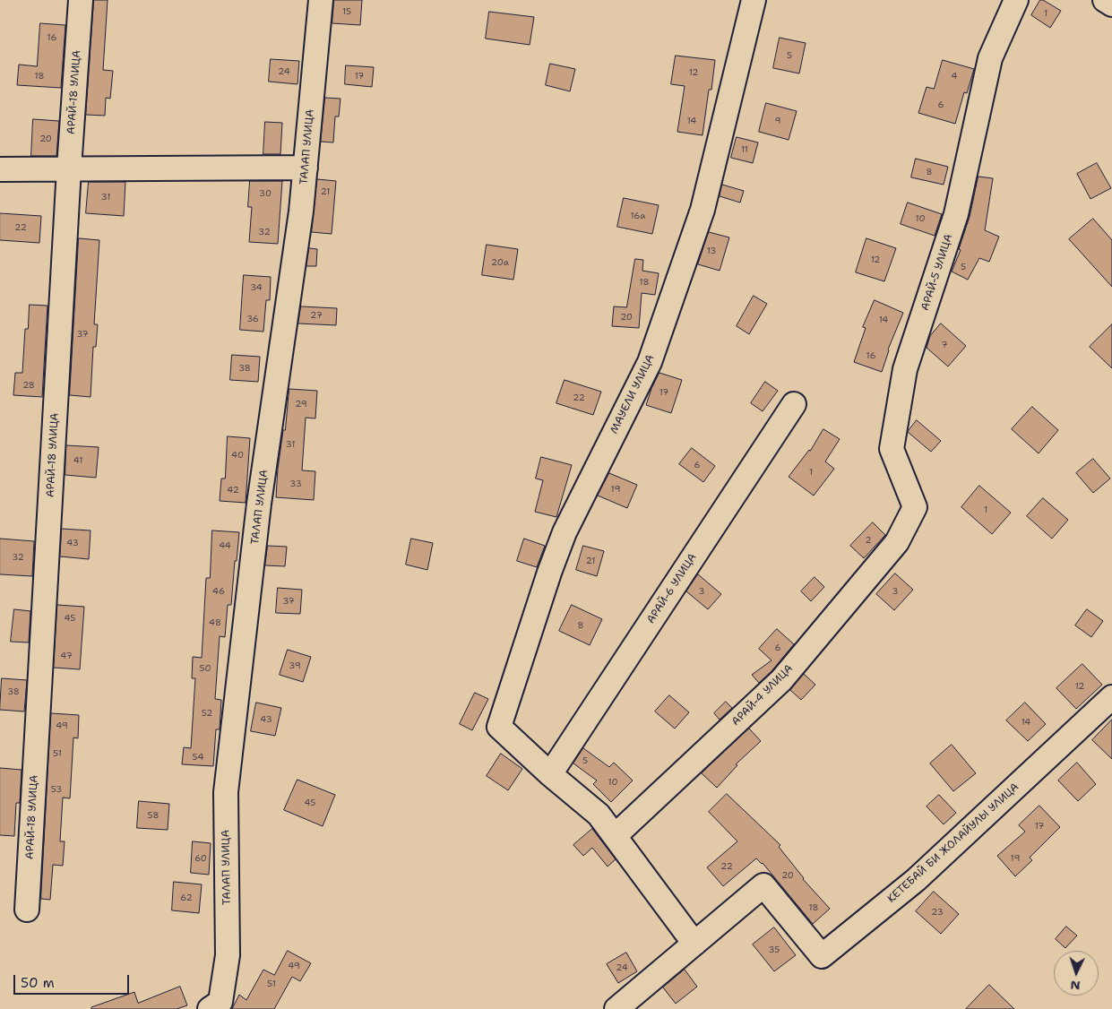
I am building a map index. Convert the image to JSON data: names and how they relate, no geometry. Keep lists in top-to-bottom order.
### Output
{
  "streets": {
    "street": [
      "АРАЙ-18 УЛИЦА",
      "ТАЛАП УЛИЦА",
      "АРАЙ-5 УЛИЦА",
      "МАУЕЛИ УЛИЦА",
      "АРАЙ-6 УЛИЦА",
      "АРАЙ-4 УЛИЦА",
      "КЕТЕБАЙ БИ ЖОЛАЙУЛЫ УЛИЦА"
    ]
  },
  "crossings": [
    ["АРАЙ-5 УЛИЦА", "АРАЙ-4 УЛИЦА"],
    ["МАУЕЛИ УЛИЦА", "АРАЙ-6 УЛИЦА"]
  ],
  "house_numbers": [
    "15",
    "1",
    "16",
    "5",
    "24",
    "12",
    "18",
    "17",
    "4",
    "6",
    "14",
    "9",
    "20",
    "11",
    "8",
    "21",
    "30",
    "31",
    "16а",
    "10",
    "22",
    "32",
    "13",
    "12",
    "20а",
    "5",
    "18",
    "34",
    "27",
    "20",
    "36",
    "14",
    "37",
    "7",
    "16",
    "38",
    "28",
    "17",
    "22",
    "29",
    "31",
    "40",
    "41",
    "6",
    "1",
    "33",
    "19",
    "42",
    "1",
    "2",
    "43",
    "44",
    "32",
    "21",
    "46",
    "3",
    "3",
    "37",
    "45",
    "48",
    "8",
    "6",
    "47",
    "39",
    "50",
    "12",
    "38",
    "52",
    "43",
    "14",
    "49",
    "51",
    "54",
    "5",
    "10",
    "53",
    "45",
    "58",
    "17",
    "60",
    "19",
    "22",
    "20",
    "62",
    "18",
    "23",
    "35",
    "49",
    "24",
    "51"
  ],
  "scale_bar": "50 m",
  "north": "bottom"
}
